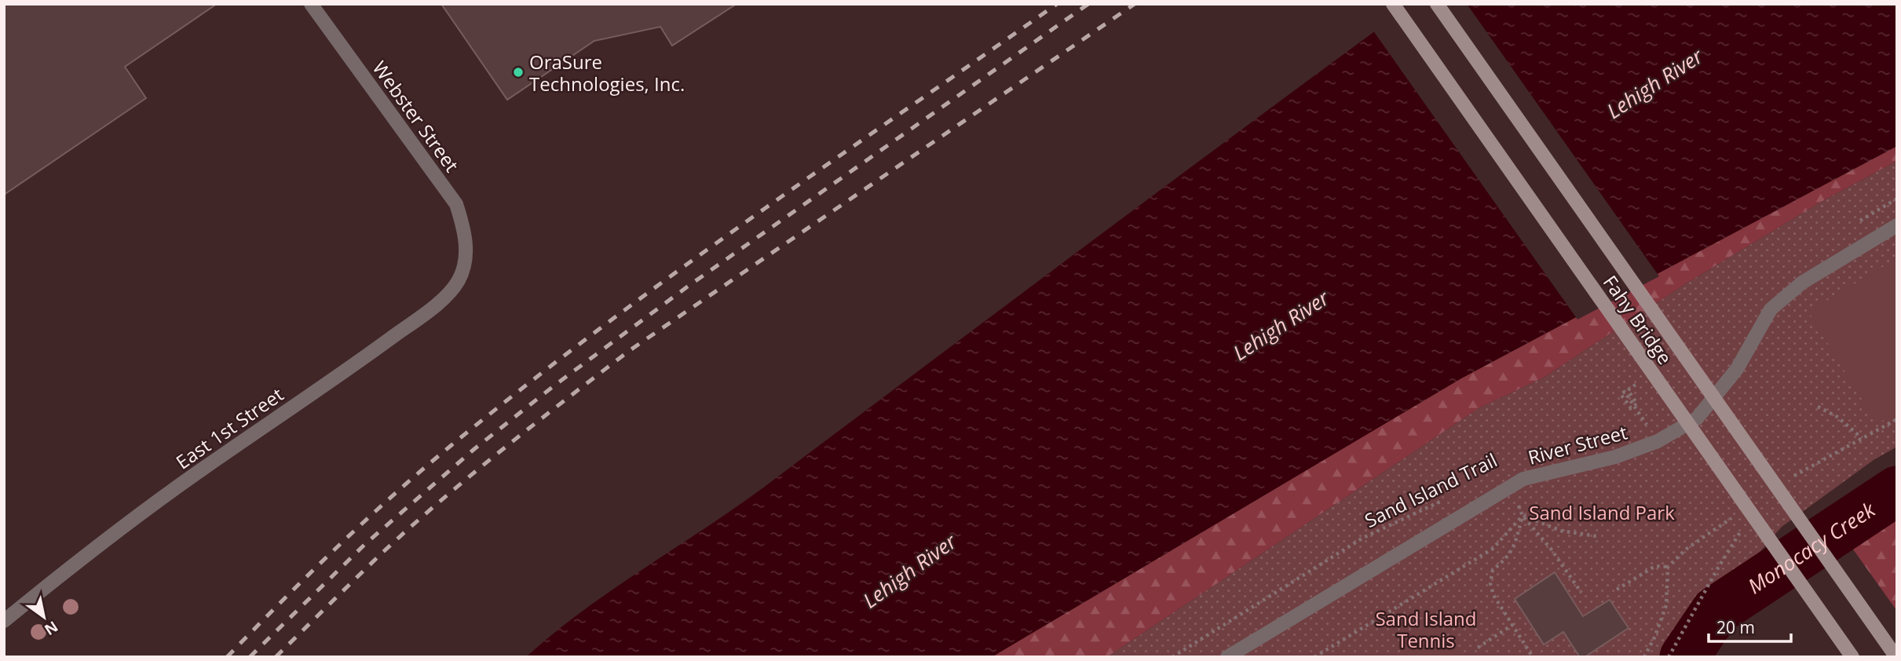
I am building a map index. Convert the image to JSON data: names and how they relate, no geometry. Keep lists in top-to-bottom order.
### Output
{
  "streets": {
    "main road": ["Fahy Bridge"],
    "street": ["Webster Street", "East 1st Street", "River Street"],
    "path": ["Sand Island Trail"]
  },
  "crossings": [
    ["Webster Street", "East 1st Street"]
  ],
  "water": ["Lehigh River", "Monocacy Creek"],
  "parks": ["Sand Island Park", "Sand Island Tennis"],
  "places": ["OraSure Technologies, Inc."],
  "scale_bar": "20 m",
  "north": "bottom right"
}
